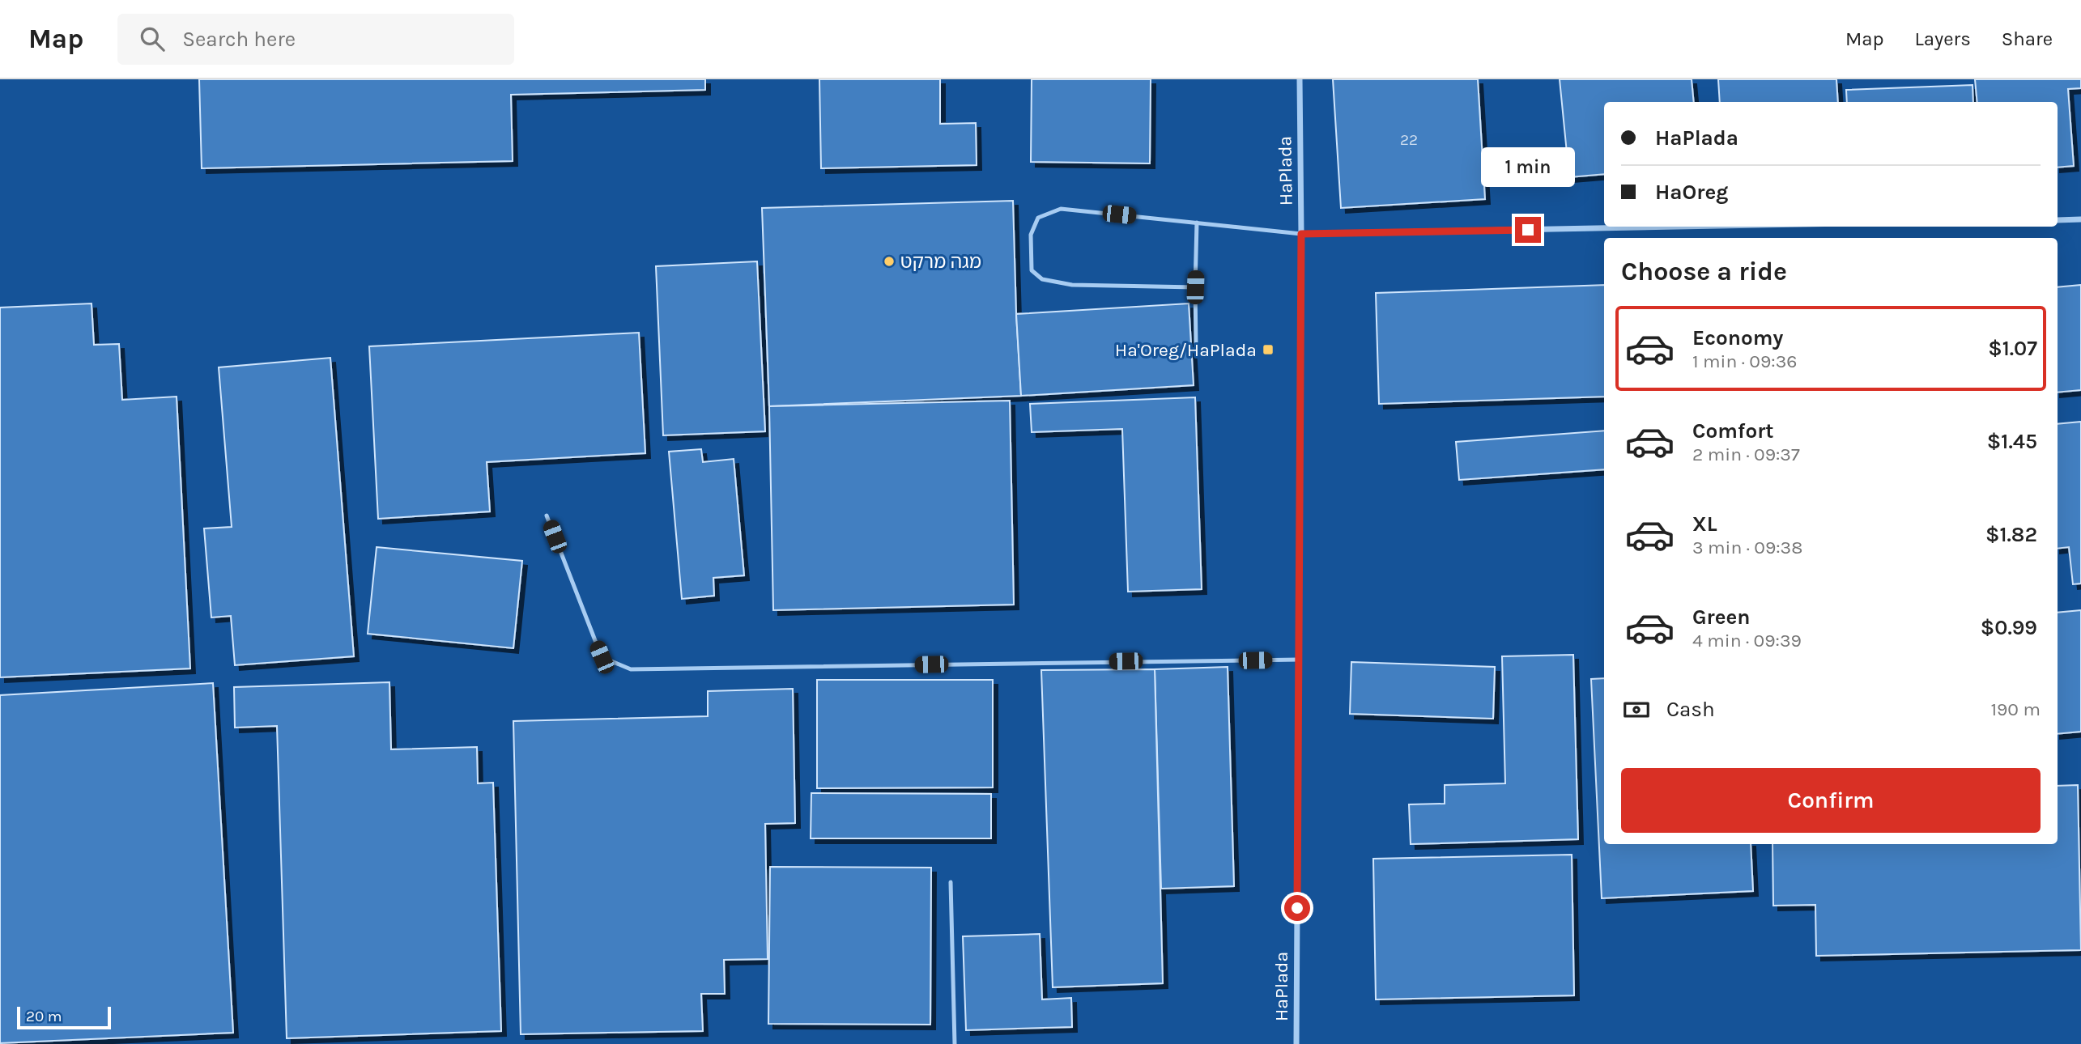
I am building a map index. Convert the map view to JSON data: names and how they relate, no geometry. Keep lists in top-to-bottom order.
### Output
{
  "streets": {
    "street": ["HaPlada"]
  },
  "places": {
    "other": ["מגה מרקט"],
    "transit": ["Ha'Oreg/HaPlada"]
  },
  "house_numbers": ["22"],
  "scale_bar": "20 m",
  "page": {
    "header": "Map",
    "search": "Search here",
    "nav": ["Map", "Layers", "Share"],
    "banner": ["HaPlada", "HaOreg"],
    "bubble": "1 min",
    "heading": "Choose a ride",
    "list": [
      {
        "name": "Economy",
        "note": "1 min · 09:36",
        "value": "$1.07"
      },
      {
        "name": "Comfort",
        "note": "2 min · 09:37",
        "value": "$1.45"
      },
      {
        "name": "XL",
        "note": "3 min · 09:38",
        "value": "$1.82"
      },
      {
        "name": "Green",
        "note": "4 min · 09:39",
        "value": "$0.99"
      }
    ],
    "pay": ["Cash", "190 m"],
    "buttons": "Confirm",
    "scale": "20 m"
  }
}
